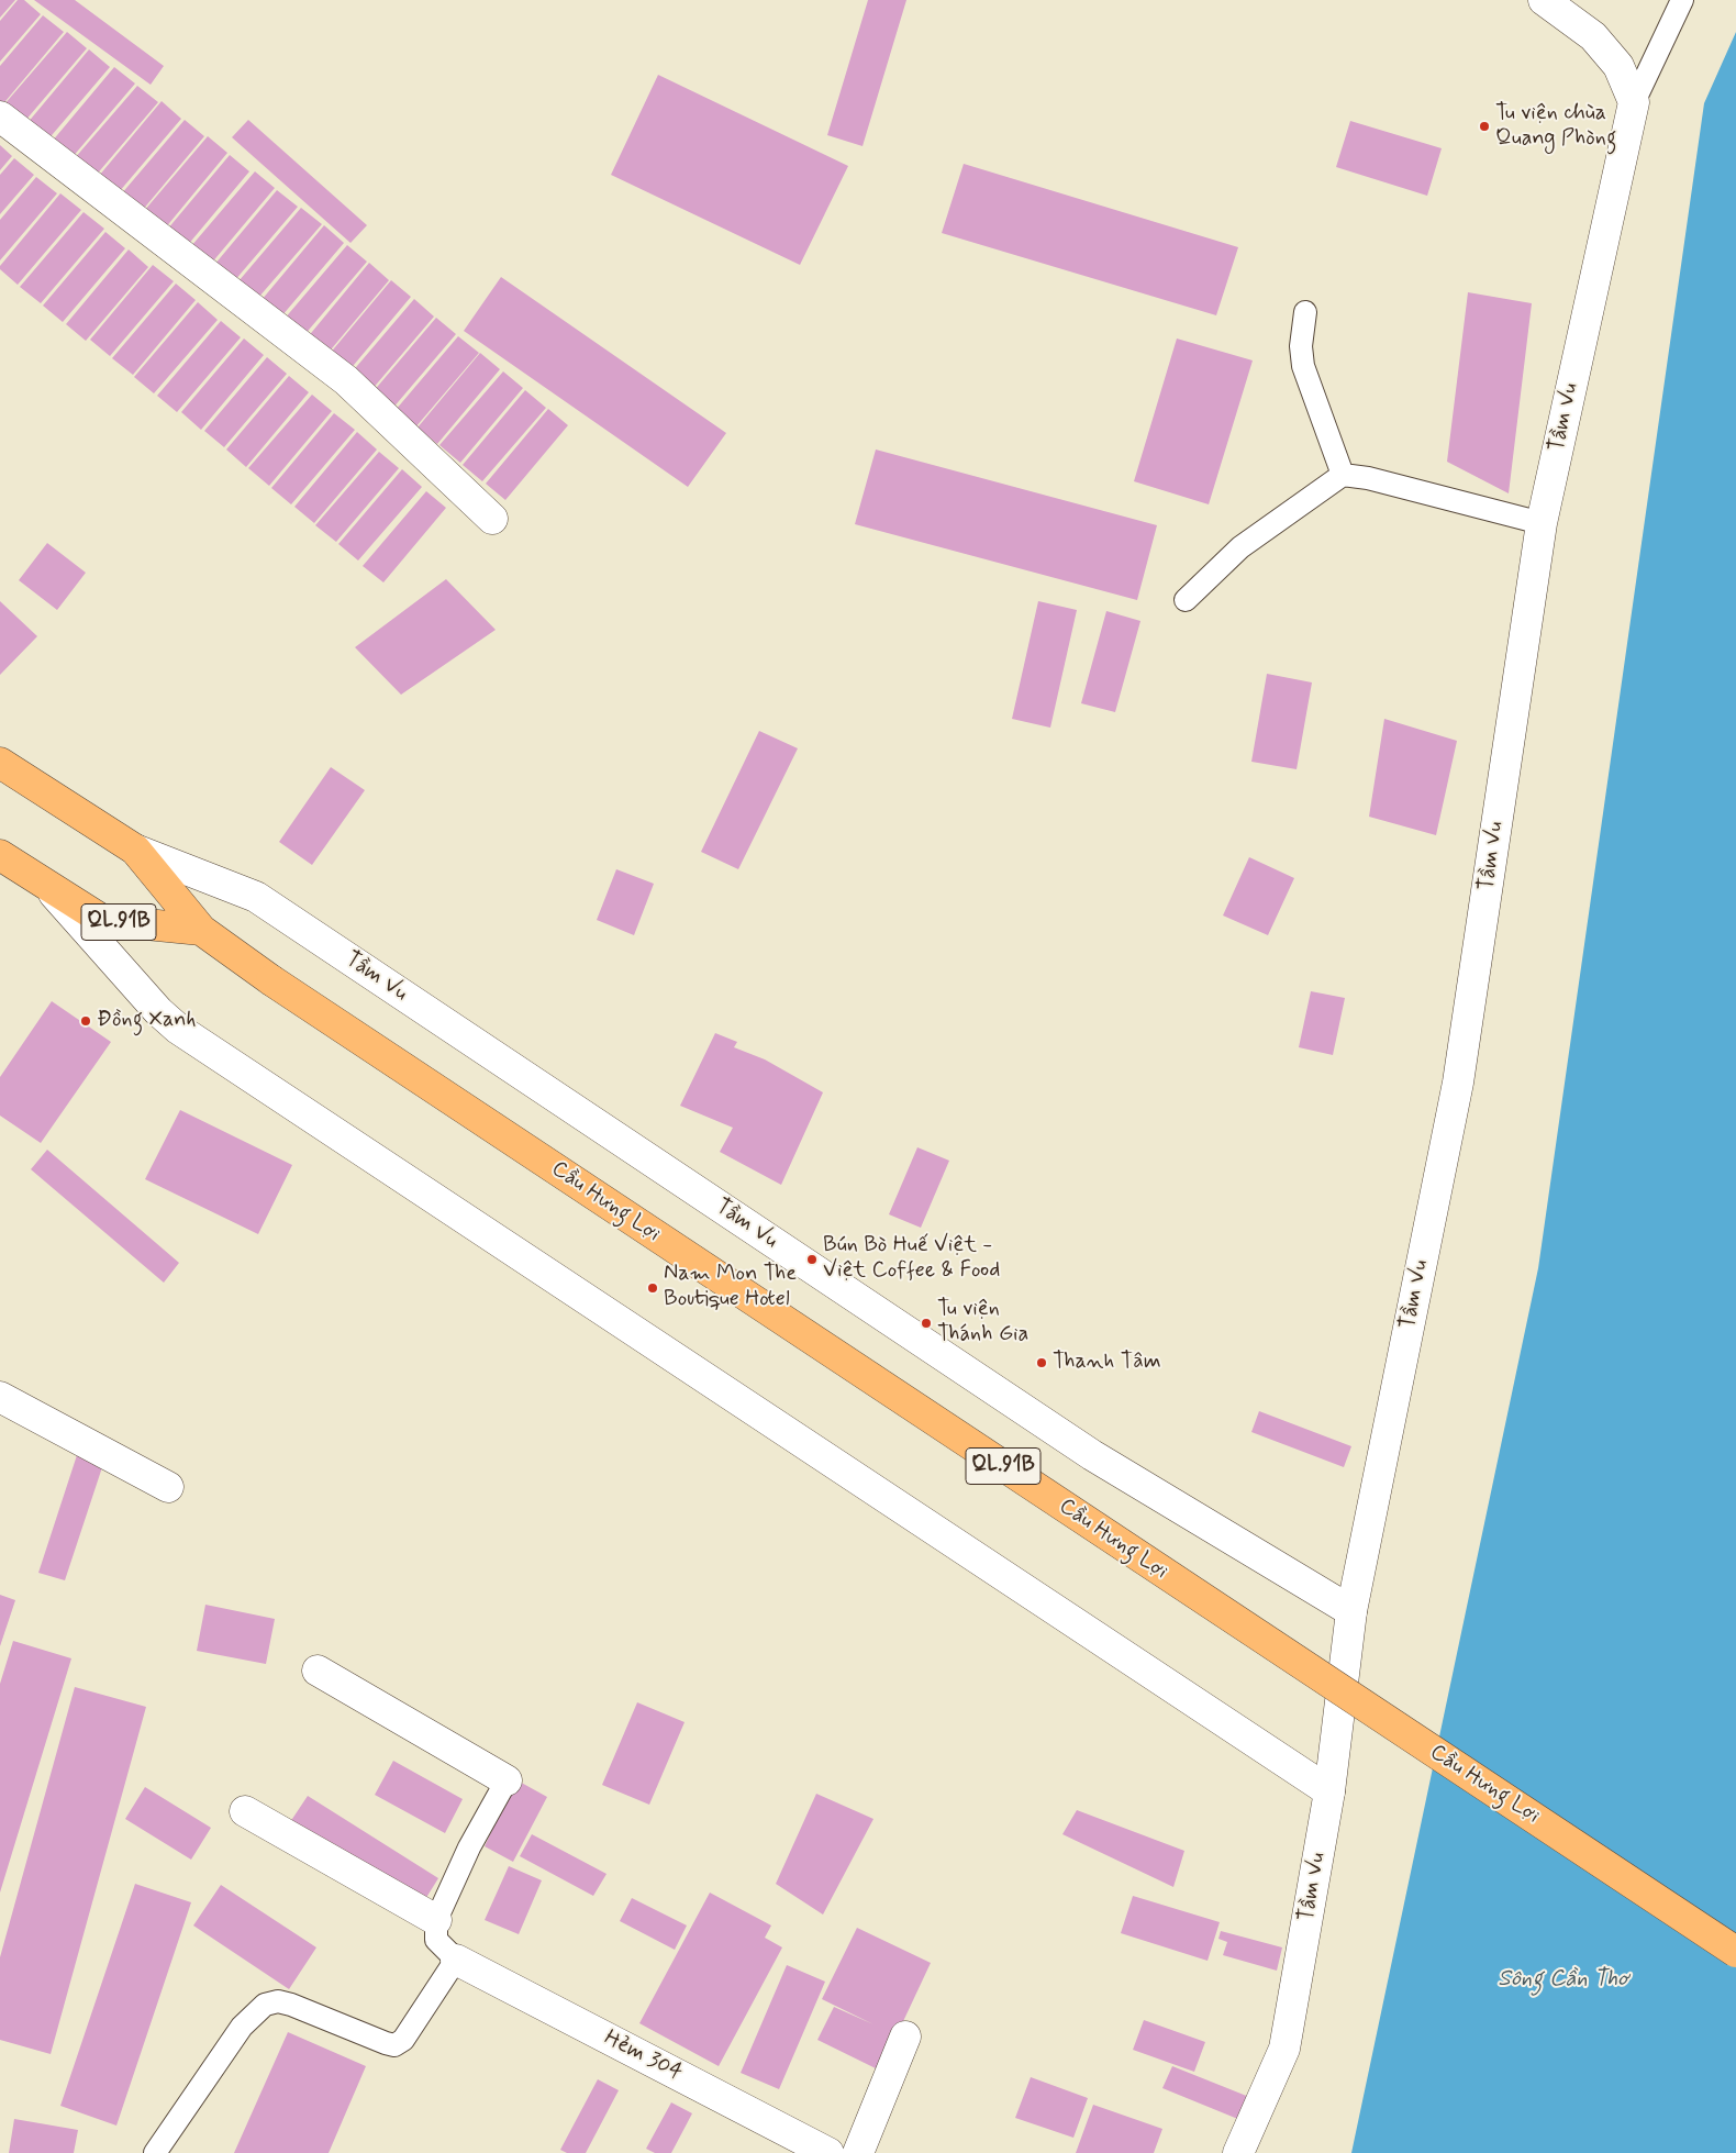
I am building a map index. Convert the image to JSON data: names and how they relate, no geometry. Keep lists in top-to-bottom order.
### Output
{
  "streets": {
    "highway": ["QL.91B", "Cầu Hưng Lợi"],
    "street": ["Tầm Vu", "Hẻm 304"]
  },
  "crossings": [
    ["Tầm Vu", "QL.91B"],
    ["QL.91B", "Cầu Hưng Lợi"]
  ],
  "water": ["Sông Cần Thơ"],
  "places": [
    "Tu viện chùa Quang Phòng",
    "Đồng Xanh",
    "Bún Bò Huế Việt - Việt Coffee & Food",
    "Nam Mon The Boutique Hotel",
    "Tu viện Thánh Gia",
    "Thanh Tâm"
  ]
}
